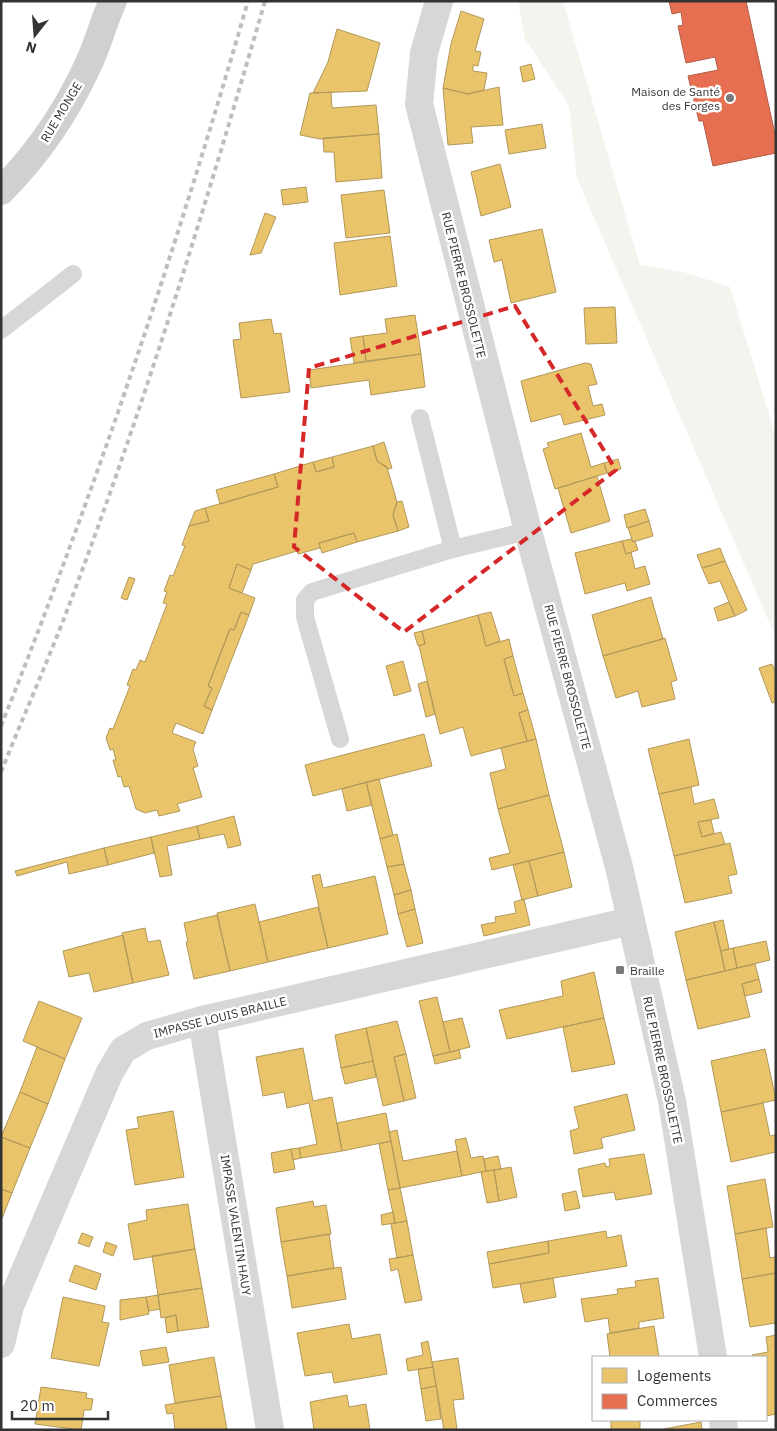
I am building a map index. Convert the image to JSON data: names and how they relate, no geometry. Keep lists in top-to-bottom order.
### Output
{
  "streets": {
    "street": [
      "RUE MONGE",
      "RUE PIERRE BROSSOLETTE",
      "IMPASSE LOUIS BRAILLE",
      "IMPASSE VALENTIN HAUY"
    ]
  },
  "crossings": [
    ["RUE PIERRE BROSSOLETTE", "IMPASSE LOUIS BRAILLE"],
    ["IMPASSE LOUIS BRAILLE", "IMPASSE VALENTIN HAUY"]
  ],
  "places": {
    "other": ["Maison de Santé des Forges"],
    "transit": ["Braille"]
  },
  "legend": ["Logements", "Commerces"],
  "scale_bar": "20 m",
  "north": "bottom"
}
